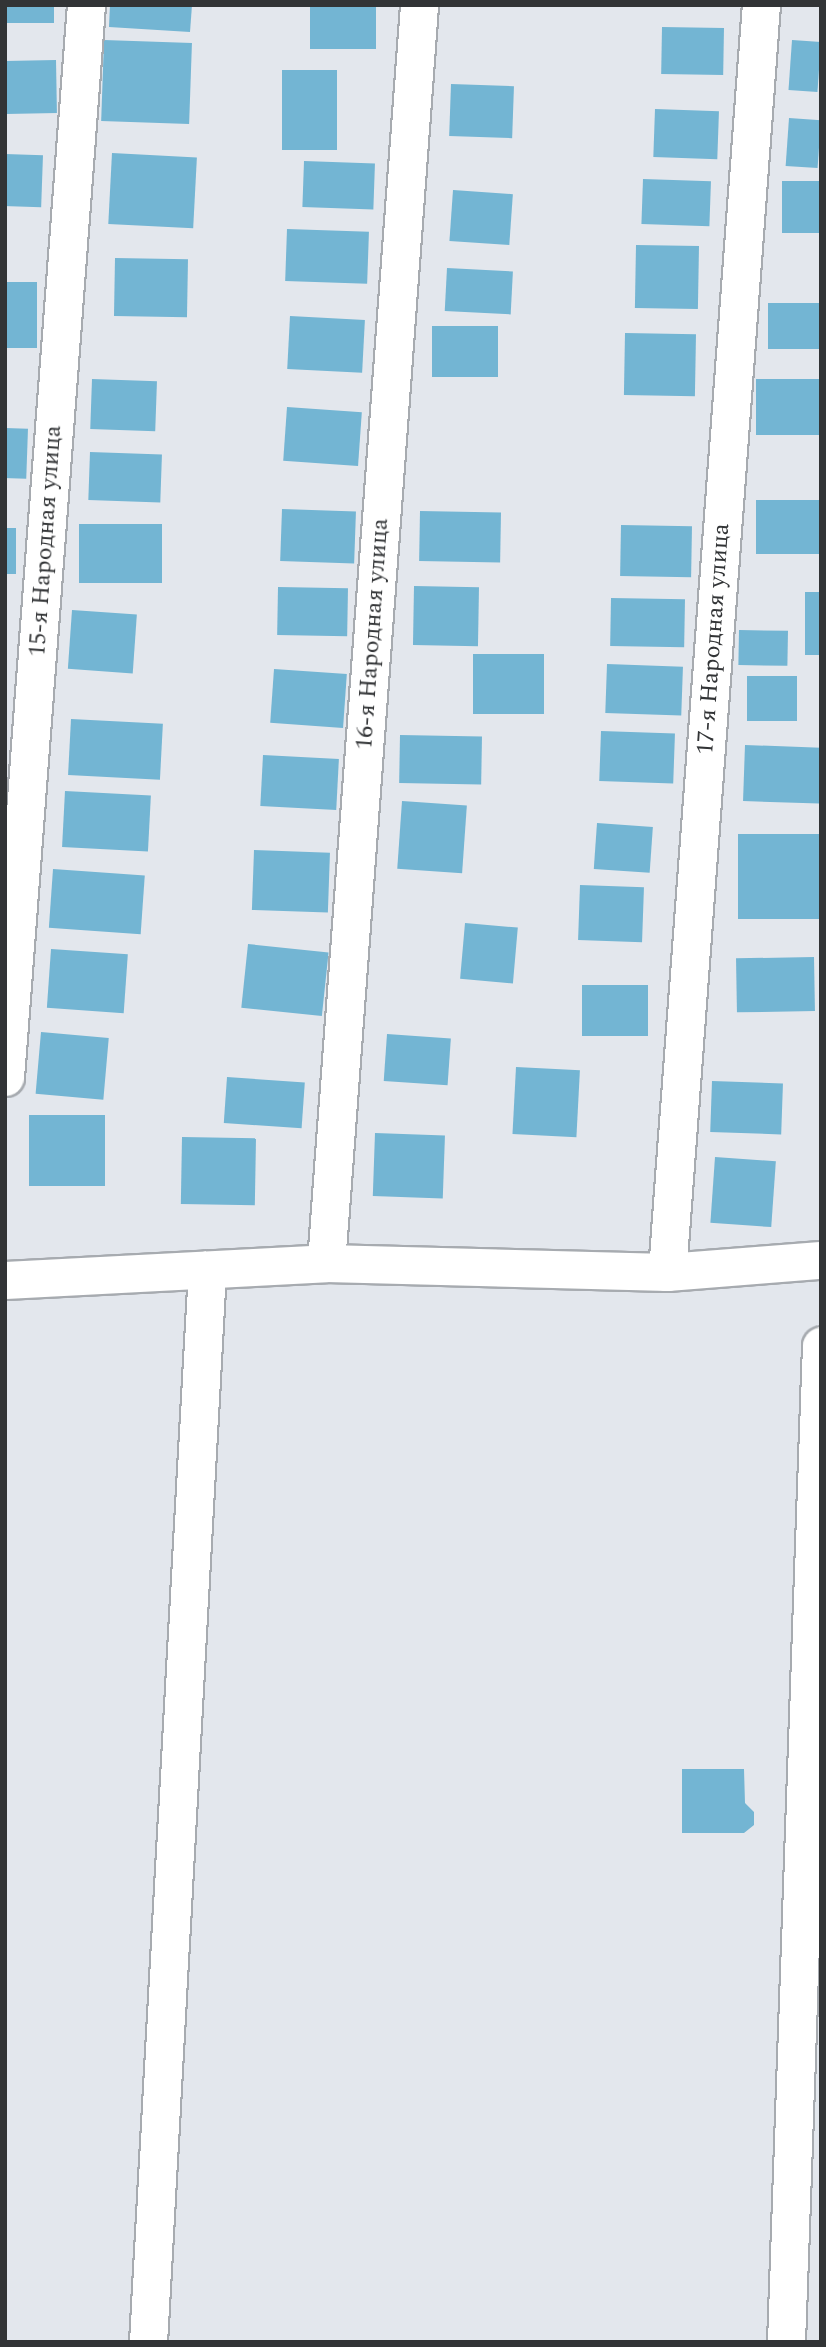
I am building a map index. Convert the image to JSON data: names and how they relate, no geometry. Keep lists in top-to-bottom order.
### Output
{
  "streets": {
    "street": ["15-я Народная улица", "16-я Народная улица", "17-я Народная улица"]
  }
}
